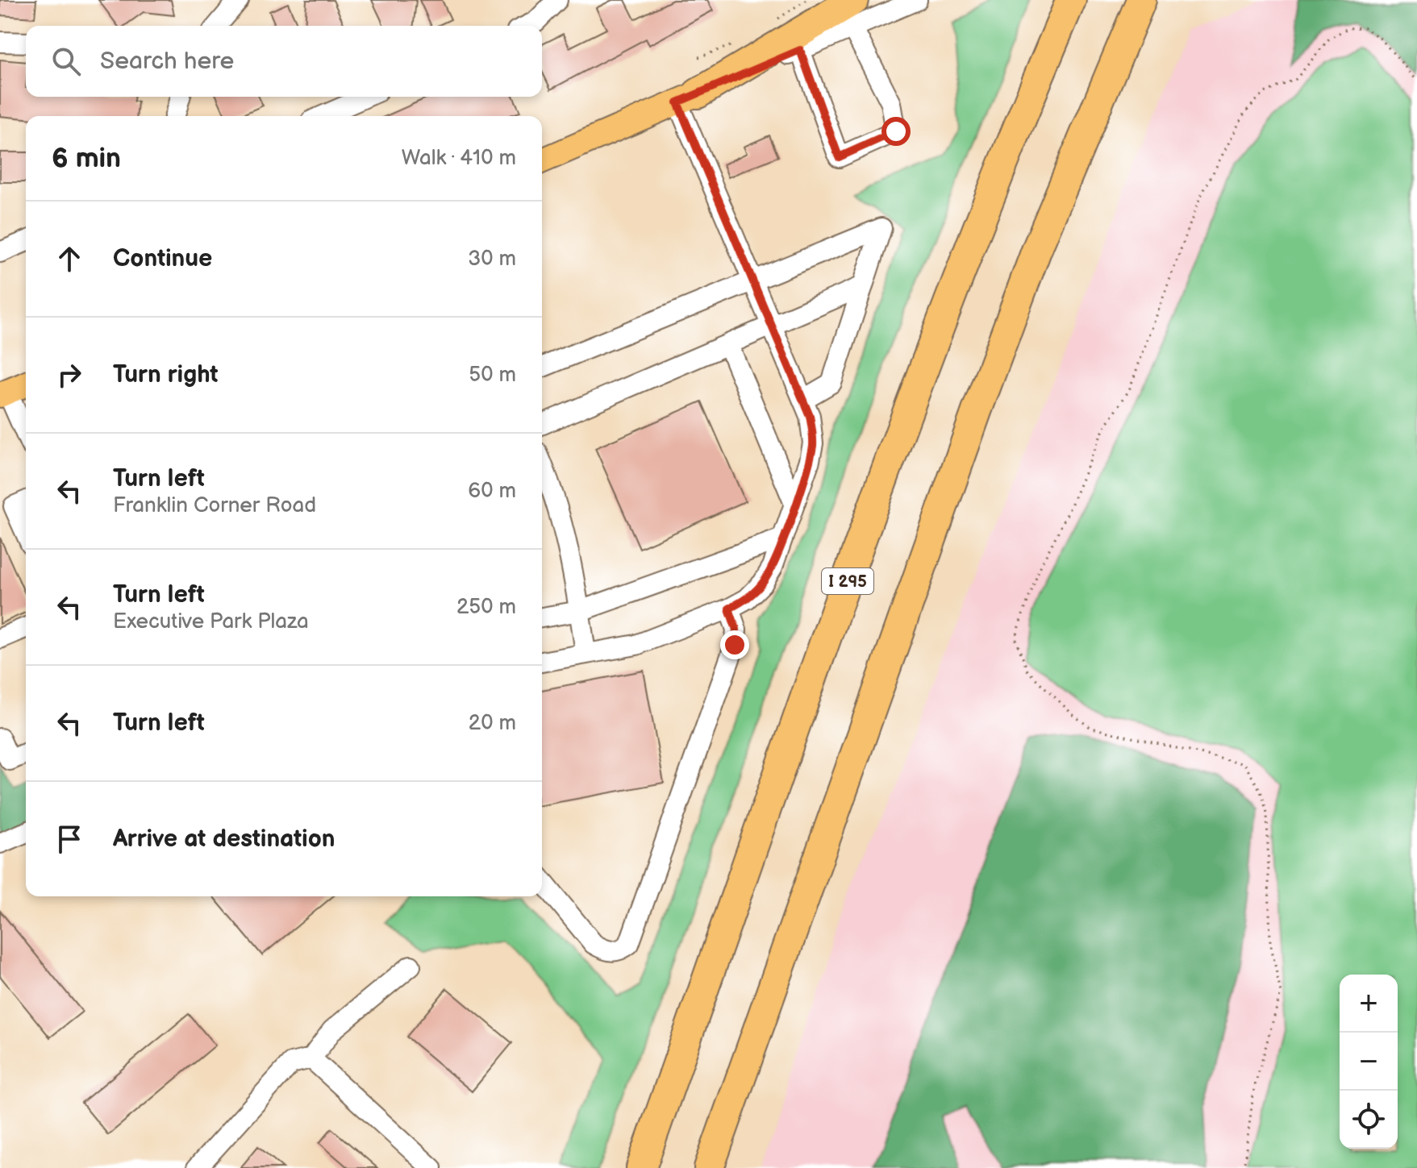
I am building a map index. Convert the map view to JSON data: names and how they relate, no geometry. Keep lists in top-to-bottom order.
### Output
{
  "streets": {
    "highway": ["I 295"]
  },
  "page": {
    "search": "Search here",
    "heading": ["6 min", "Walk · 410 m"],
    "list": [
      ["Continue", "30 m"],
      ["Turn right", "50 m"],
      ["Turn left", "Franklin Corner Road", "60 m"],
      ["Turn left", "Executive Park Plaza", "250 m"],
      ["Turn left", "20 m"],
      "Arrive at destination"
    ],
    "map_buttons": ["+", "−"]
  }
}
